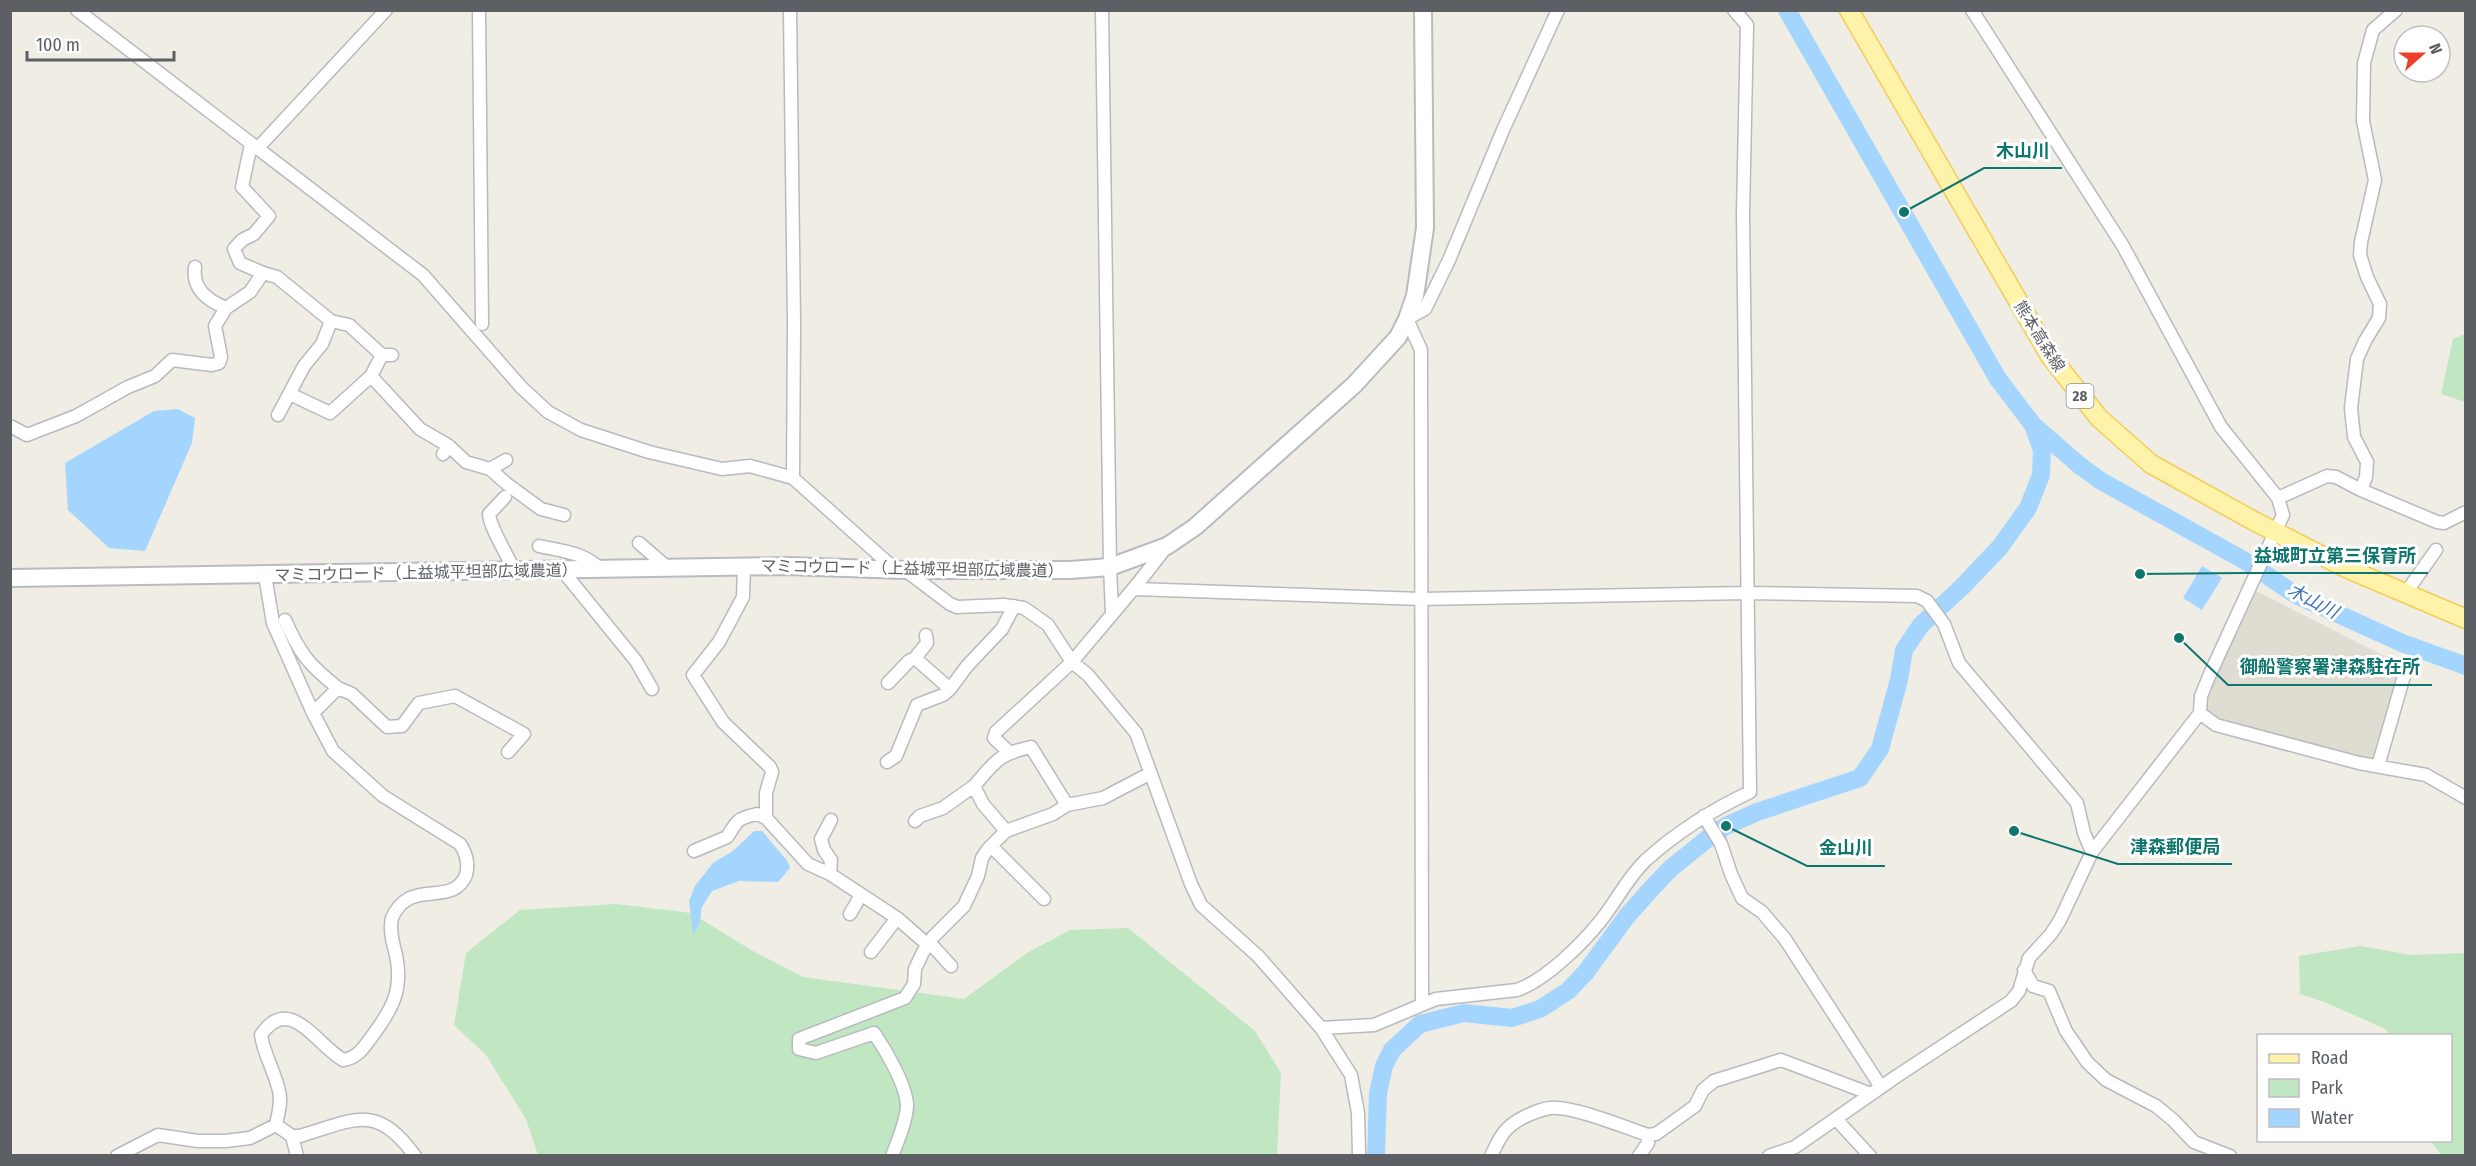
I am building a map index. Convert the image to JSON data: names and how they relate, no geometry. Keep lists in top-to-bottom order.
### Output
{
  "streets": {
    "main road": ["熊本高森線", "28"],
    "street": ["マミコウロード（上益城平坦部広域農道）"]
  },
  "water": ["木山川"],
  "places": [
    "木山川",
    "益城町立第三保育所",
    "御船警察署津森駐在所",
    "金山川",
    "津森郵便局"
  ],
  "legend": ["Road", "Park", "Water"],
  "scale_bar": "100 m",
  "north": "right"
}
